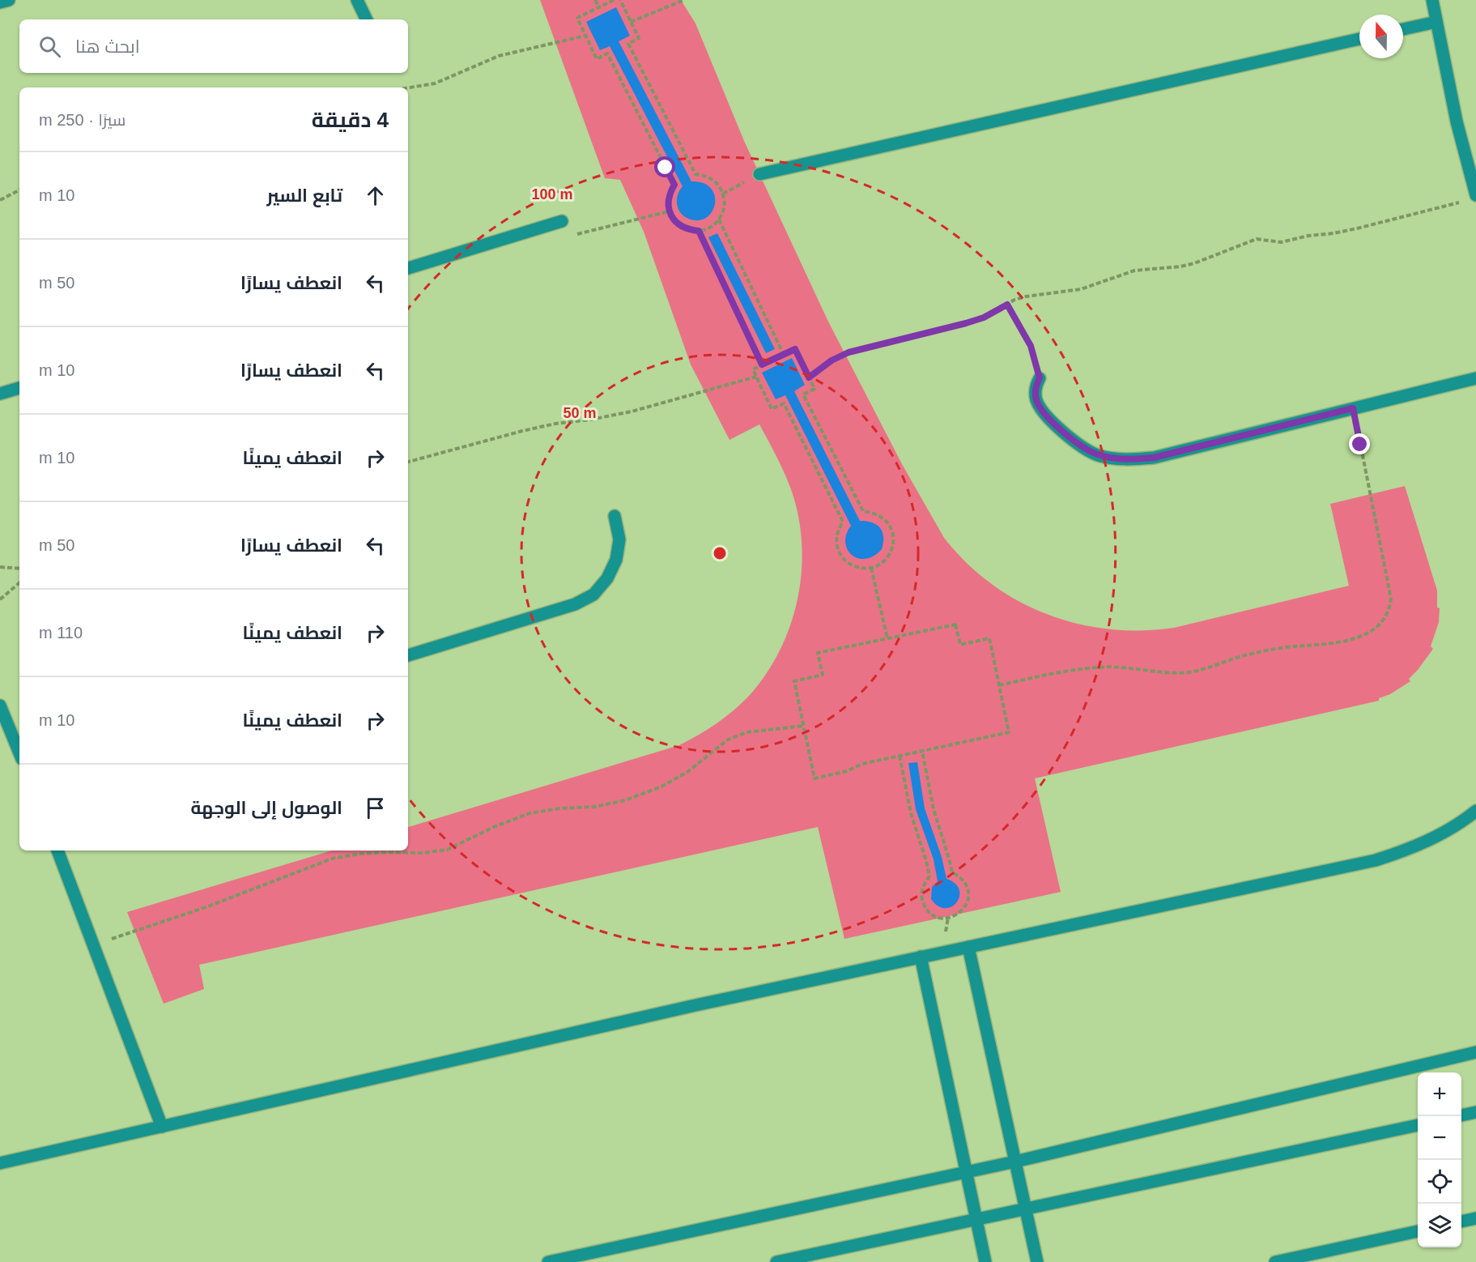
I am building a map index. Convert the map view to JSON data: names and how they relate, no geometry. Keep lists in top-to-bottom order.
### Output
{
  "north": "top",
  "page": {
    "search": "ابحث هنا",
    "heading": ["4 دقيقة", "سيرًا · 250 m"],
    "list": [
      ["تابع السير", "10 m"],
      ["انعطف يسارًا", "50 m"],
      ["انعطف يسارًا", "10 m"],
      ["انعطف يمينًا", "10 m"],
      ["انعطف يسارًا", "50 m"],
      ["انعطف يمينًا", "110 m"],
      ["انعطف يمينًا", "10 m"],
      "الوصول إلى الوجهة"
    ],
    "map_buttons": ["+", "−"]
  },
  "rings": ["100 m", "50 m"]
}
